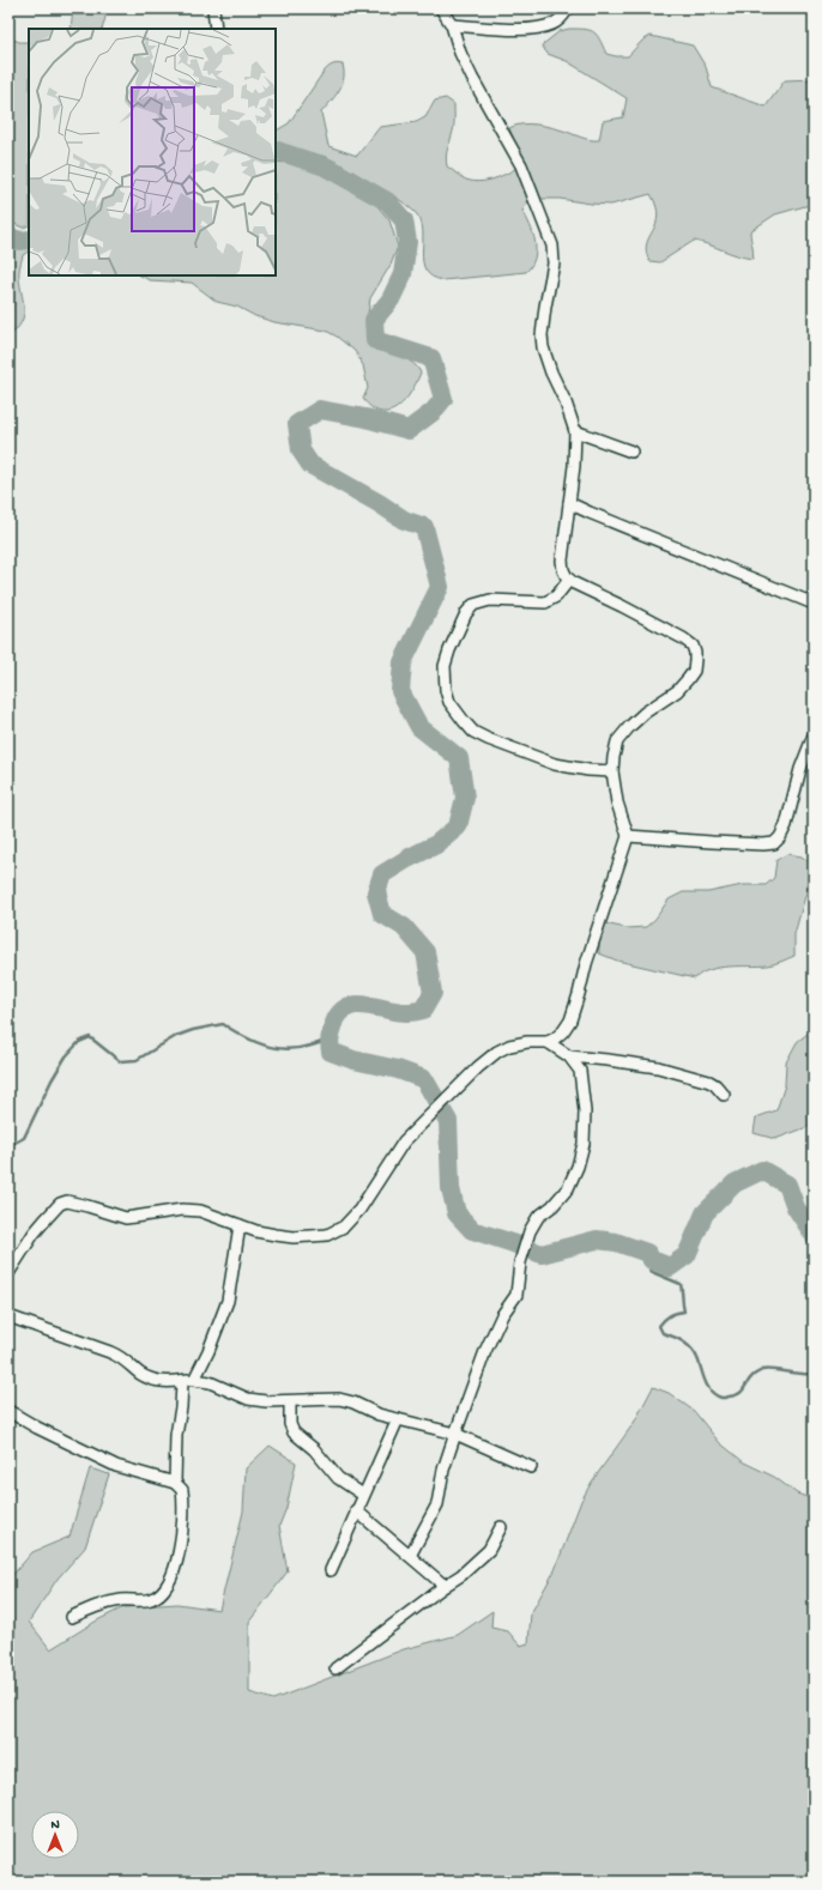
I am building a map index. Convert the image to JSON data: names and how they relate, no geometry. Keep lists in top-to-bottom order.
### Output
{
  "north": "top"
}
